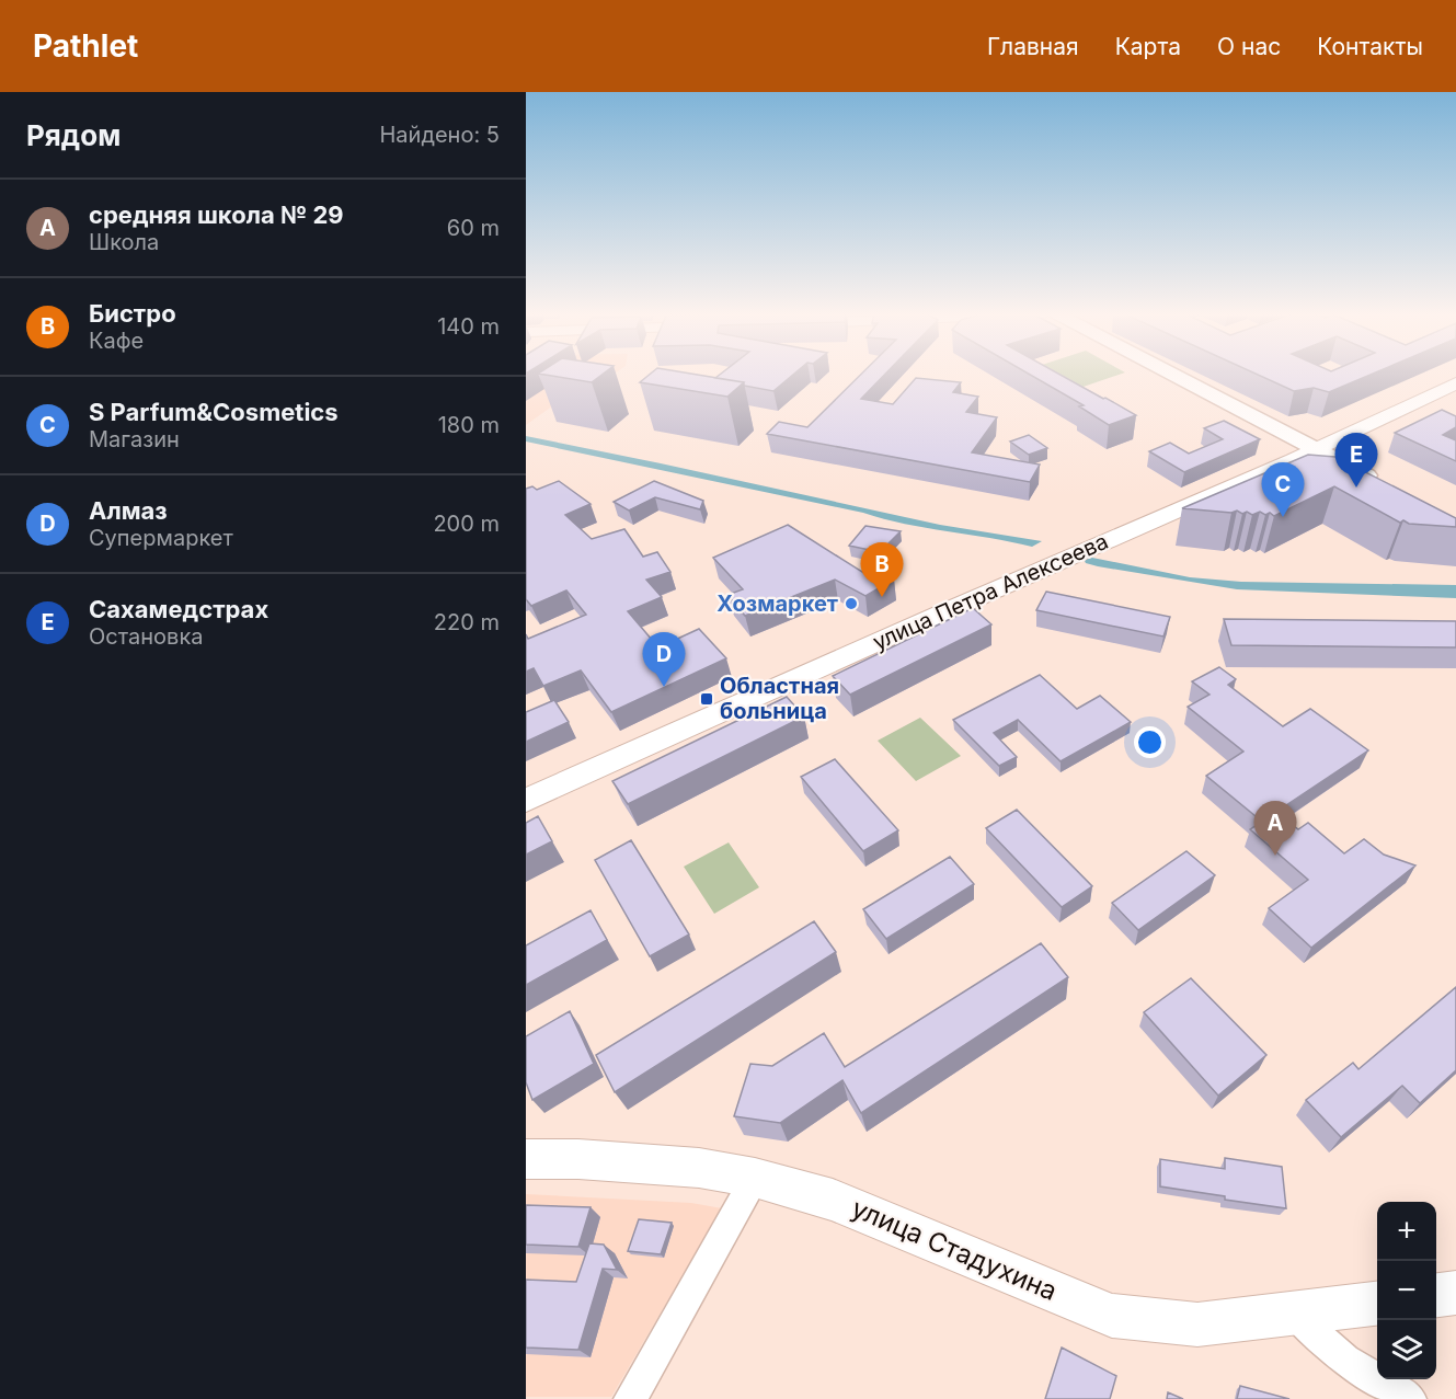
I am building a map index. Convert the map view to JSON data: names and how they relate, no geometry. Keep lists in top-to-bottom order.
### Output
{
  "streets": {
    "street": ["улица Петра Алексеева", "улица Стадухина"]
  },
  "places": {
    "other": ["Хозмаркет"],
    "transit": ["Областная больница"]
  },
  "page": {
    "header": "Pathlet",
    "nav": [
      "Главная",
      "Карта",
      "О нас",
      "Контакты"
    ],
    "heading": ["Рядом", "Найдено: 5"],
    "list": [
      {
        "mark": "A",
        "name": "средняя школа № 29",
        "note": "Школа",
        "value": "60 m"
      },
      {
        "mark": "B",
        "name": "Бистро",
        "note": "Кафе",
        "value": "140 m"
      },
      {
        "mark": "C",
        "name": "S Parfum&Cosmetics",
        "note": "Магазин",
        "value": "180 m"
      },
      {
        "mark": "D",
        "name": "Алмаз",
        "note": "Супермаркет",
        "value": "200 m"
      },
      {
        "mark": "E",
        "name": "Сахамедстрах",
        "note": "Остановка",
        "value": "220 m"
      }
    ],
    "pins": [
      "E",
      "C",
      "B",
      "D",
      "A"
    ],
    "map_buttons": ["+", "−"]
  }
}
